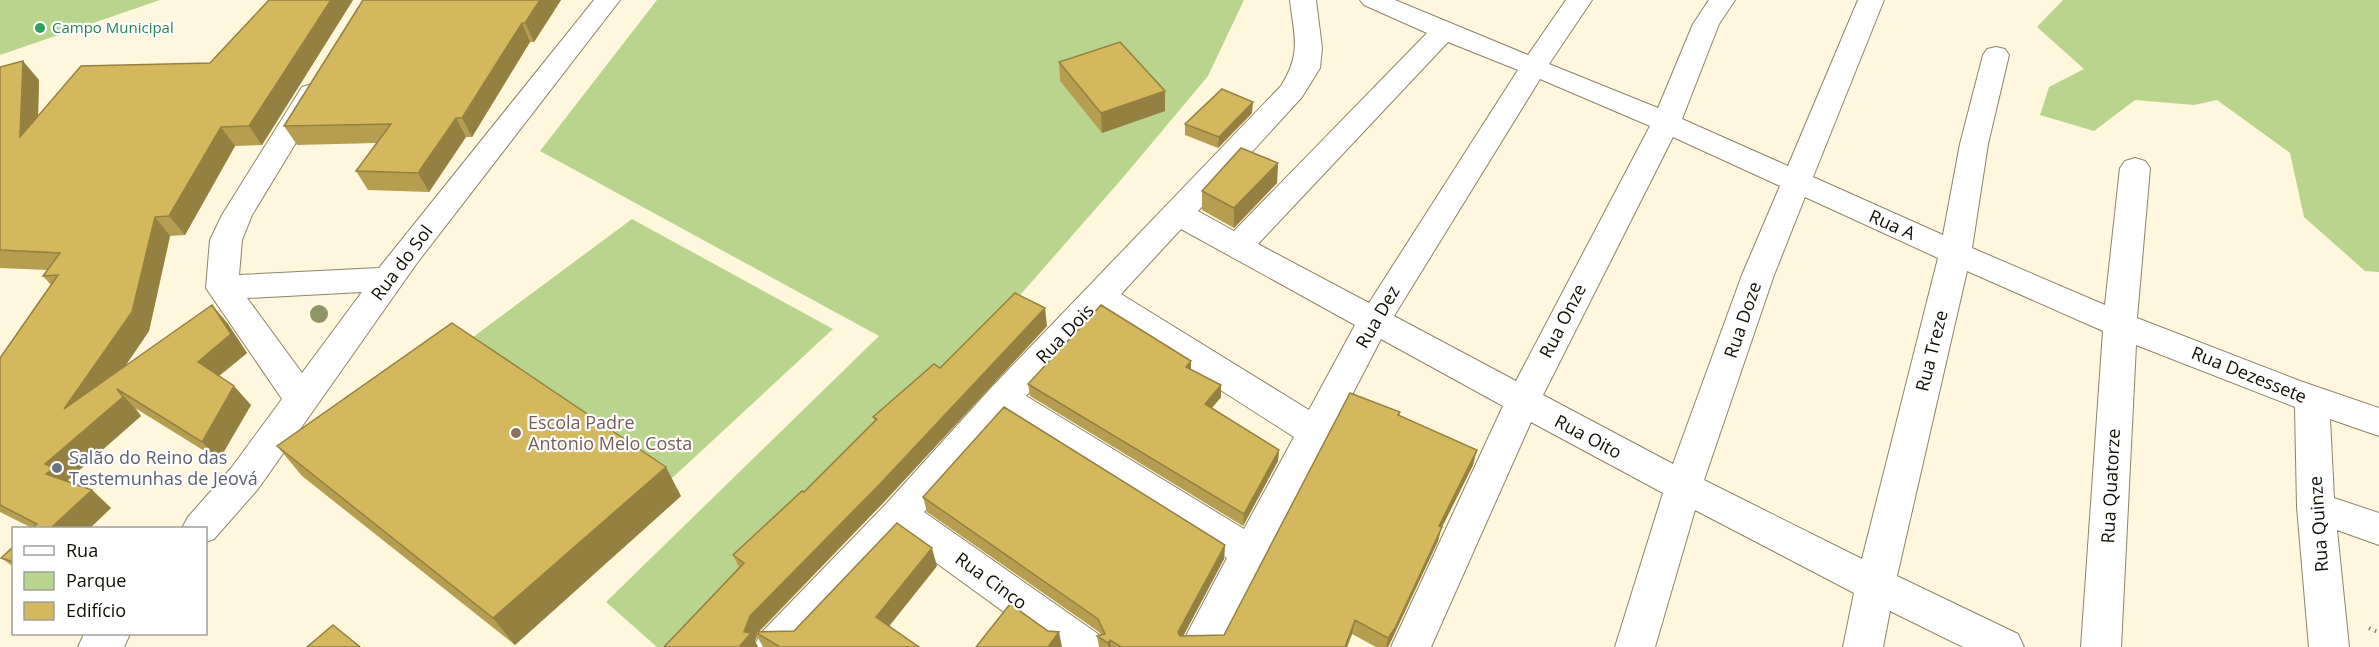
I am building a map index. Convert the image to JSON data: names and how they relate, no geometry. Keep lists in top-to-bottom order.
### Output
{
  "streets": {
    "street": [
      "Rua A",
      "Rua do Sol",
      "Rua Dez",
      "Rua Doze",
      "Rua Onze",
      "Rua Dois",
      "Rua Treze",
      "Rua Dezessete",
      "Rua Oito",
      "Rua Quatorze",
      "Rua Quinze",
      "Rua Cinco"
    ]
  },
  "crossings": [
    ["Rua A", "Rua Dez"],
    ["Rua A", "Rua Doze"],
    ["Rua A", "Rua Onze"],
    ["Rua A", "Rua Treze"],
    ["Rua A", "Rua Dezessete"],
    ["Rua A", "Rua Quatorze"],
    ["Rua Dez", "Rua Oito"],
    ["Rua Doze", "Rua Oito"],
    ["Rua Onze", "Rua Oito"],
    ["Rua Dois", "Rua Oito"],
    ["Rua Dois", "Rua Cinco"],
    ["Rua Treze", "Rua Oito"],
    ["Rua Dezessete", "Rua Quatorze"],
    ["Rua Dezessete", "Rua Quinze"]
  ],
  "places": ["Campo Municipal", "Escola Padre Antonio Melo Costa", "Salão do Reino das Testemunhas de Jeová"],
  "legend": ["Rua", "Parque", "Edifício"]
}
